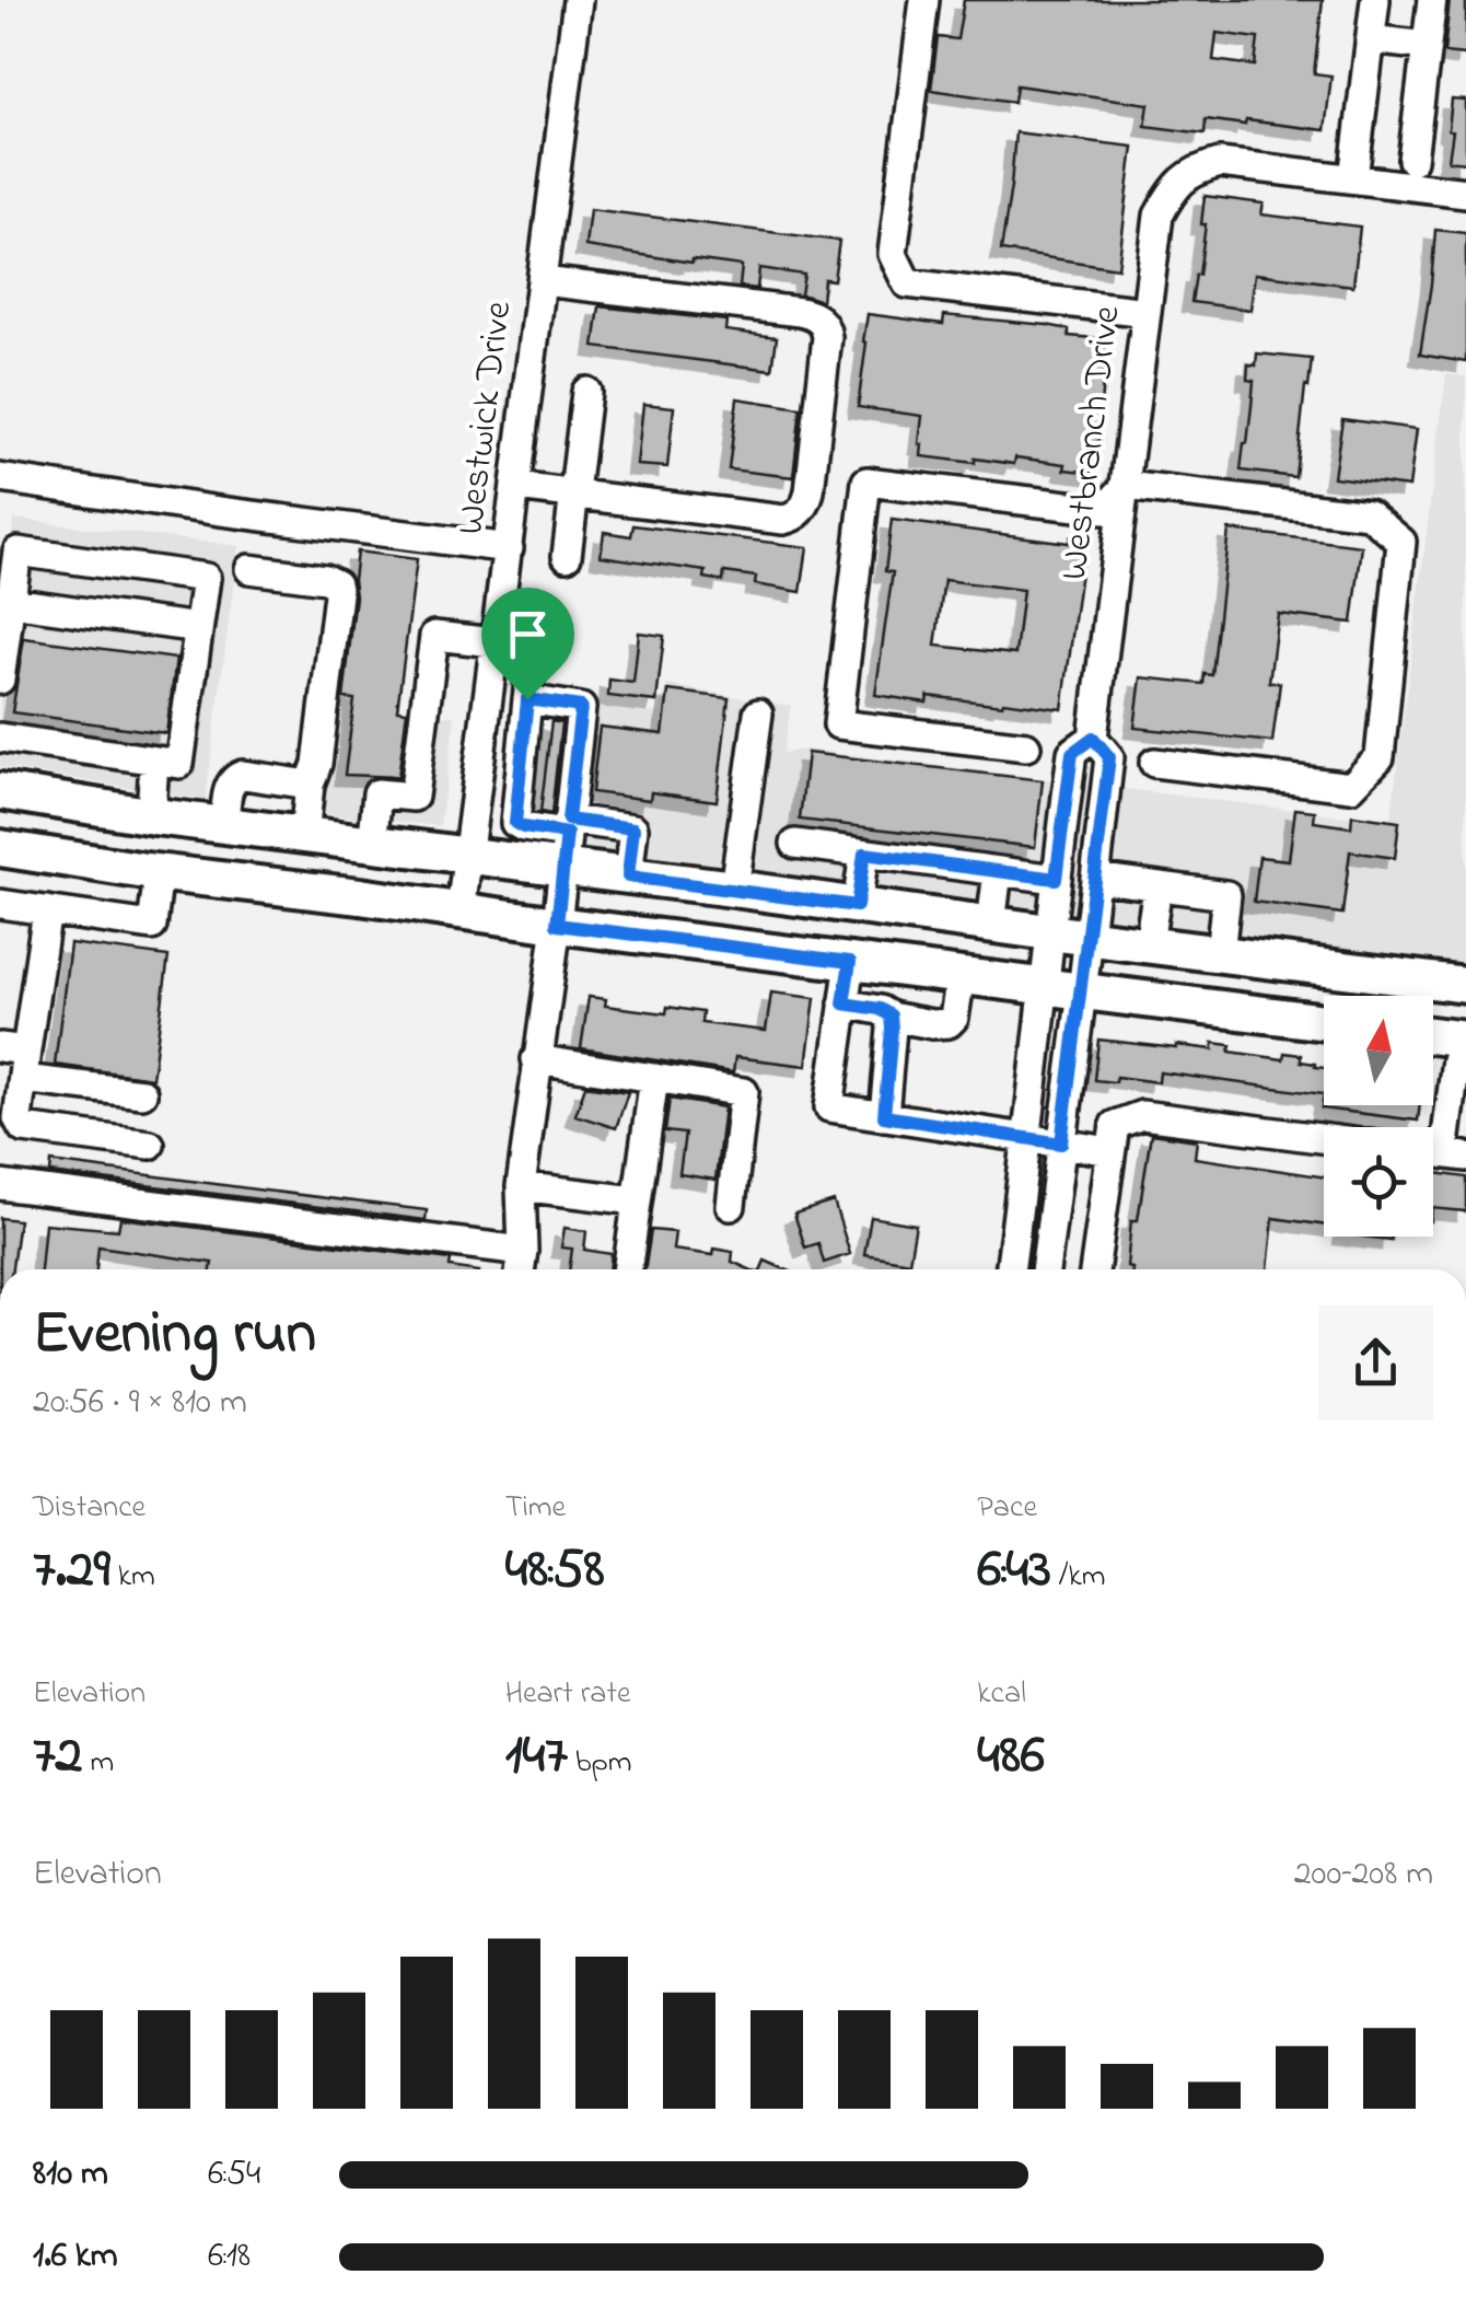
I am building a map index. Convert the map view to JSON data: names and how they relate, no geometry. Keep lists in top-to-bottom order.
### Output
{
  "streets": {
    "street": ["Westwick Drive", "Westbranch Drive"]
  },
  "north": "top",
  "page": {
    "heading": ["Evening run", "20:56 · 9 × 810 m"],
    "stats": [
      ["Distance", "7.29 km"],
      ["Time", "48:58"],
      ["Pace", "6:43 /km"],
      ["Elevation", "72 m"],
      ["Heart rate", "147 bpm"],
      ["kcal", "486"]
    ],
    "chart": ["Elevation", "200–208 m"],
    "list": [
      {
        "name": "810 m",
        "note": "6:54"
      },
      {
        "name": "1.6 km",
        "note": "6:18"
      }
    ]
  }
}
